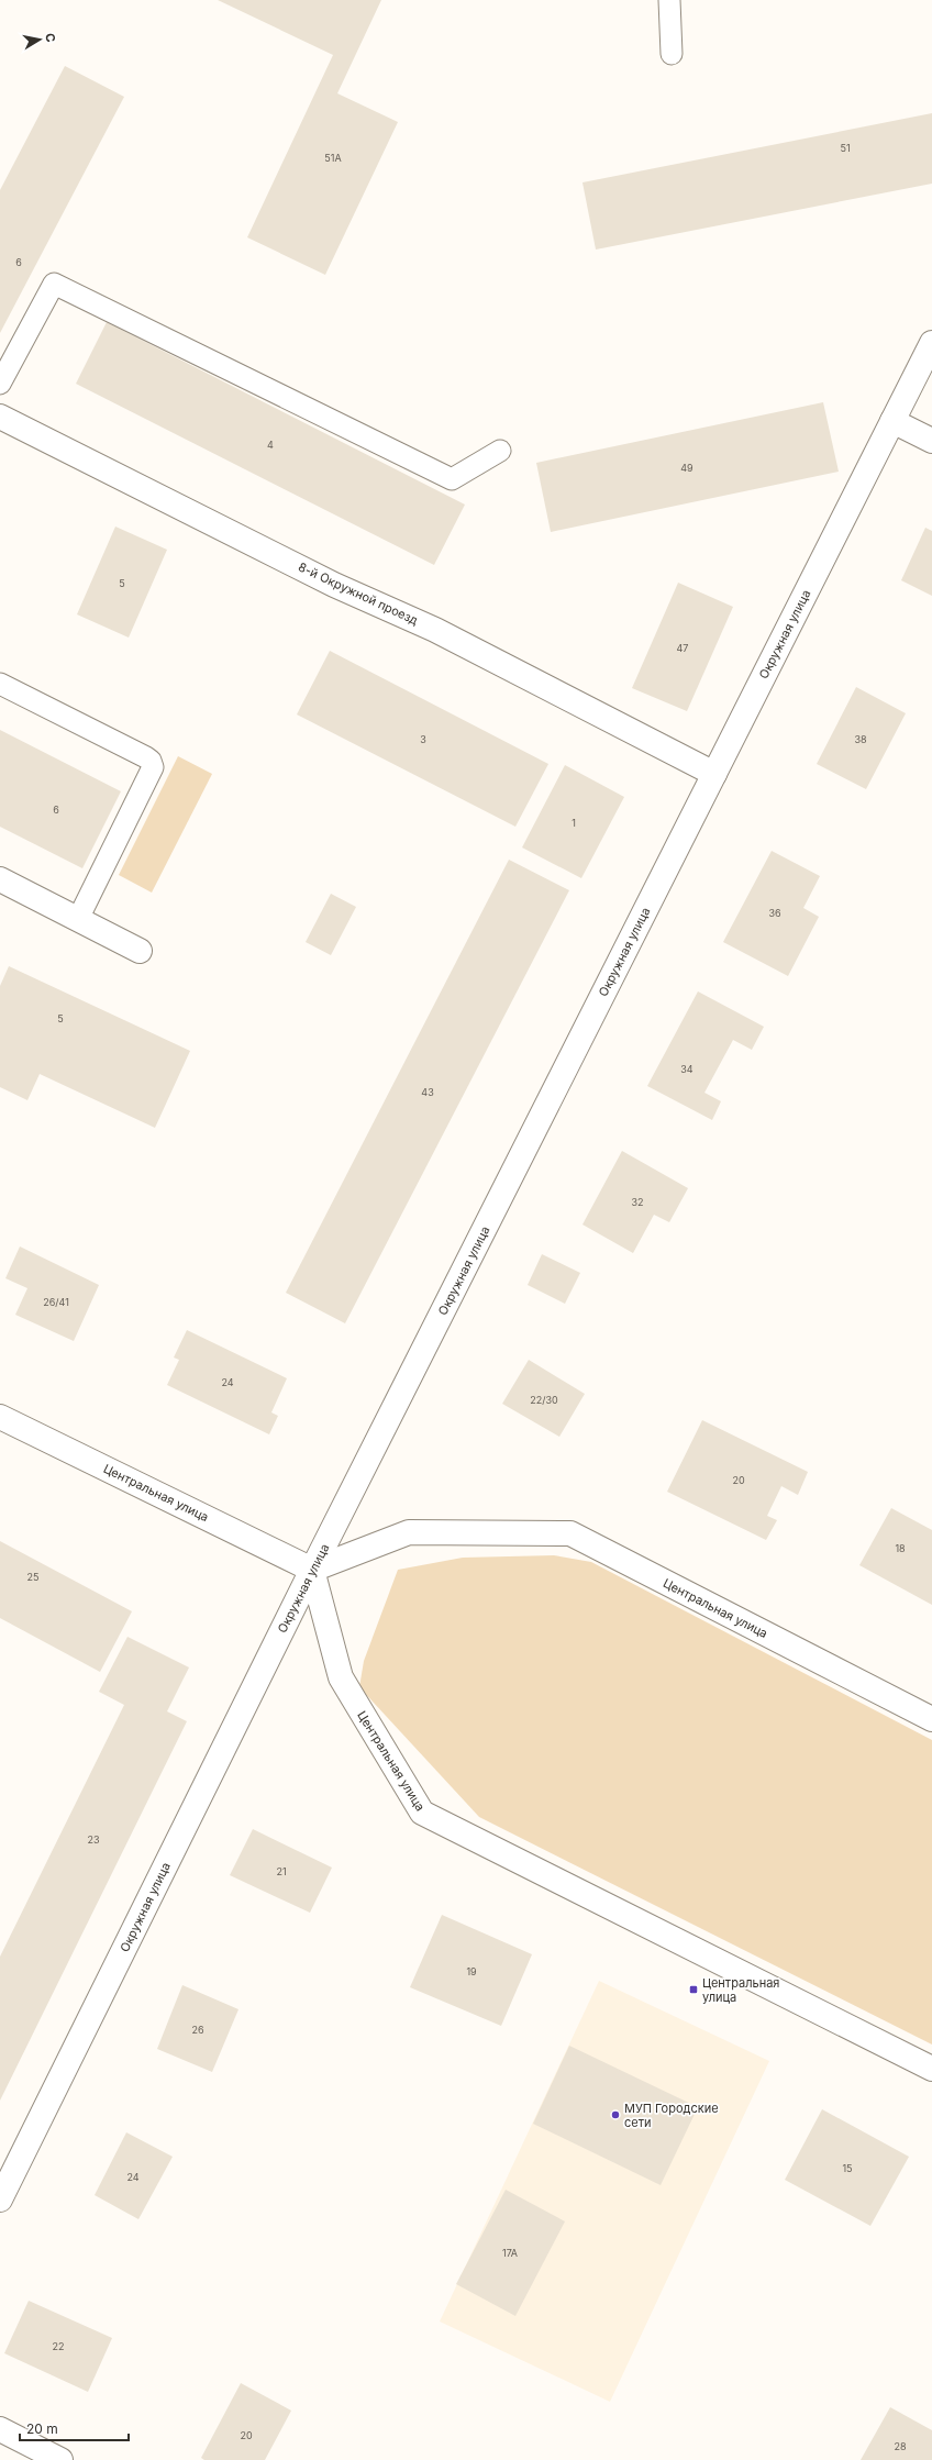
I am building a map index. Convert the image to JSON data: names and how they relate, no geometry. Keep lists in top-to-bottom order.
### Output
{
  "streets": {
    "street": ["8-й Окружной проезд", "Окружная улица", "Центральная улица"]
  },
  "crossings": [
    ["8-й Окружной проезд", "Окружная улица"],
    ["Окружная улица", "Центральная улица"]
  ],
  "places": {
    "transit": ["Центральная улица"],
    "other": ["МУП Городские сети"]
  },
  "house_numbers": [
    "51",
    "51А",
    "6",
    "4",
    "49",
    "5",
    "47",
    "3",
    "38",
    "6",
    "1",
    "36",
    "5",
    "34",
    "43",
    "32",
    "26/41",
    "24",
    "22/30",
    "20",
    "18",
    "25",
    "23",
    "21",
    "19",
    "26",
    "15",
    "24",
    "17А",
    "22",
    "20",
    "28"
  ],
  "scale_bar": "20 m",
  "north": "right"
}
